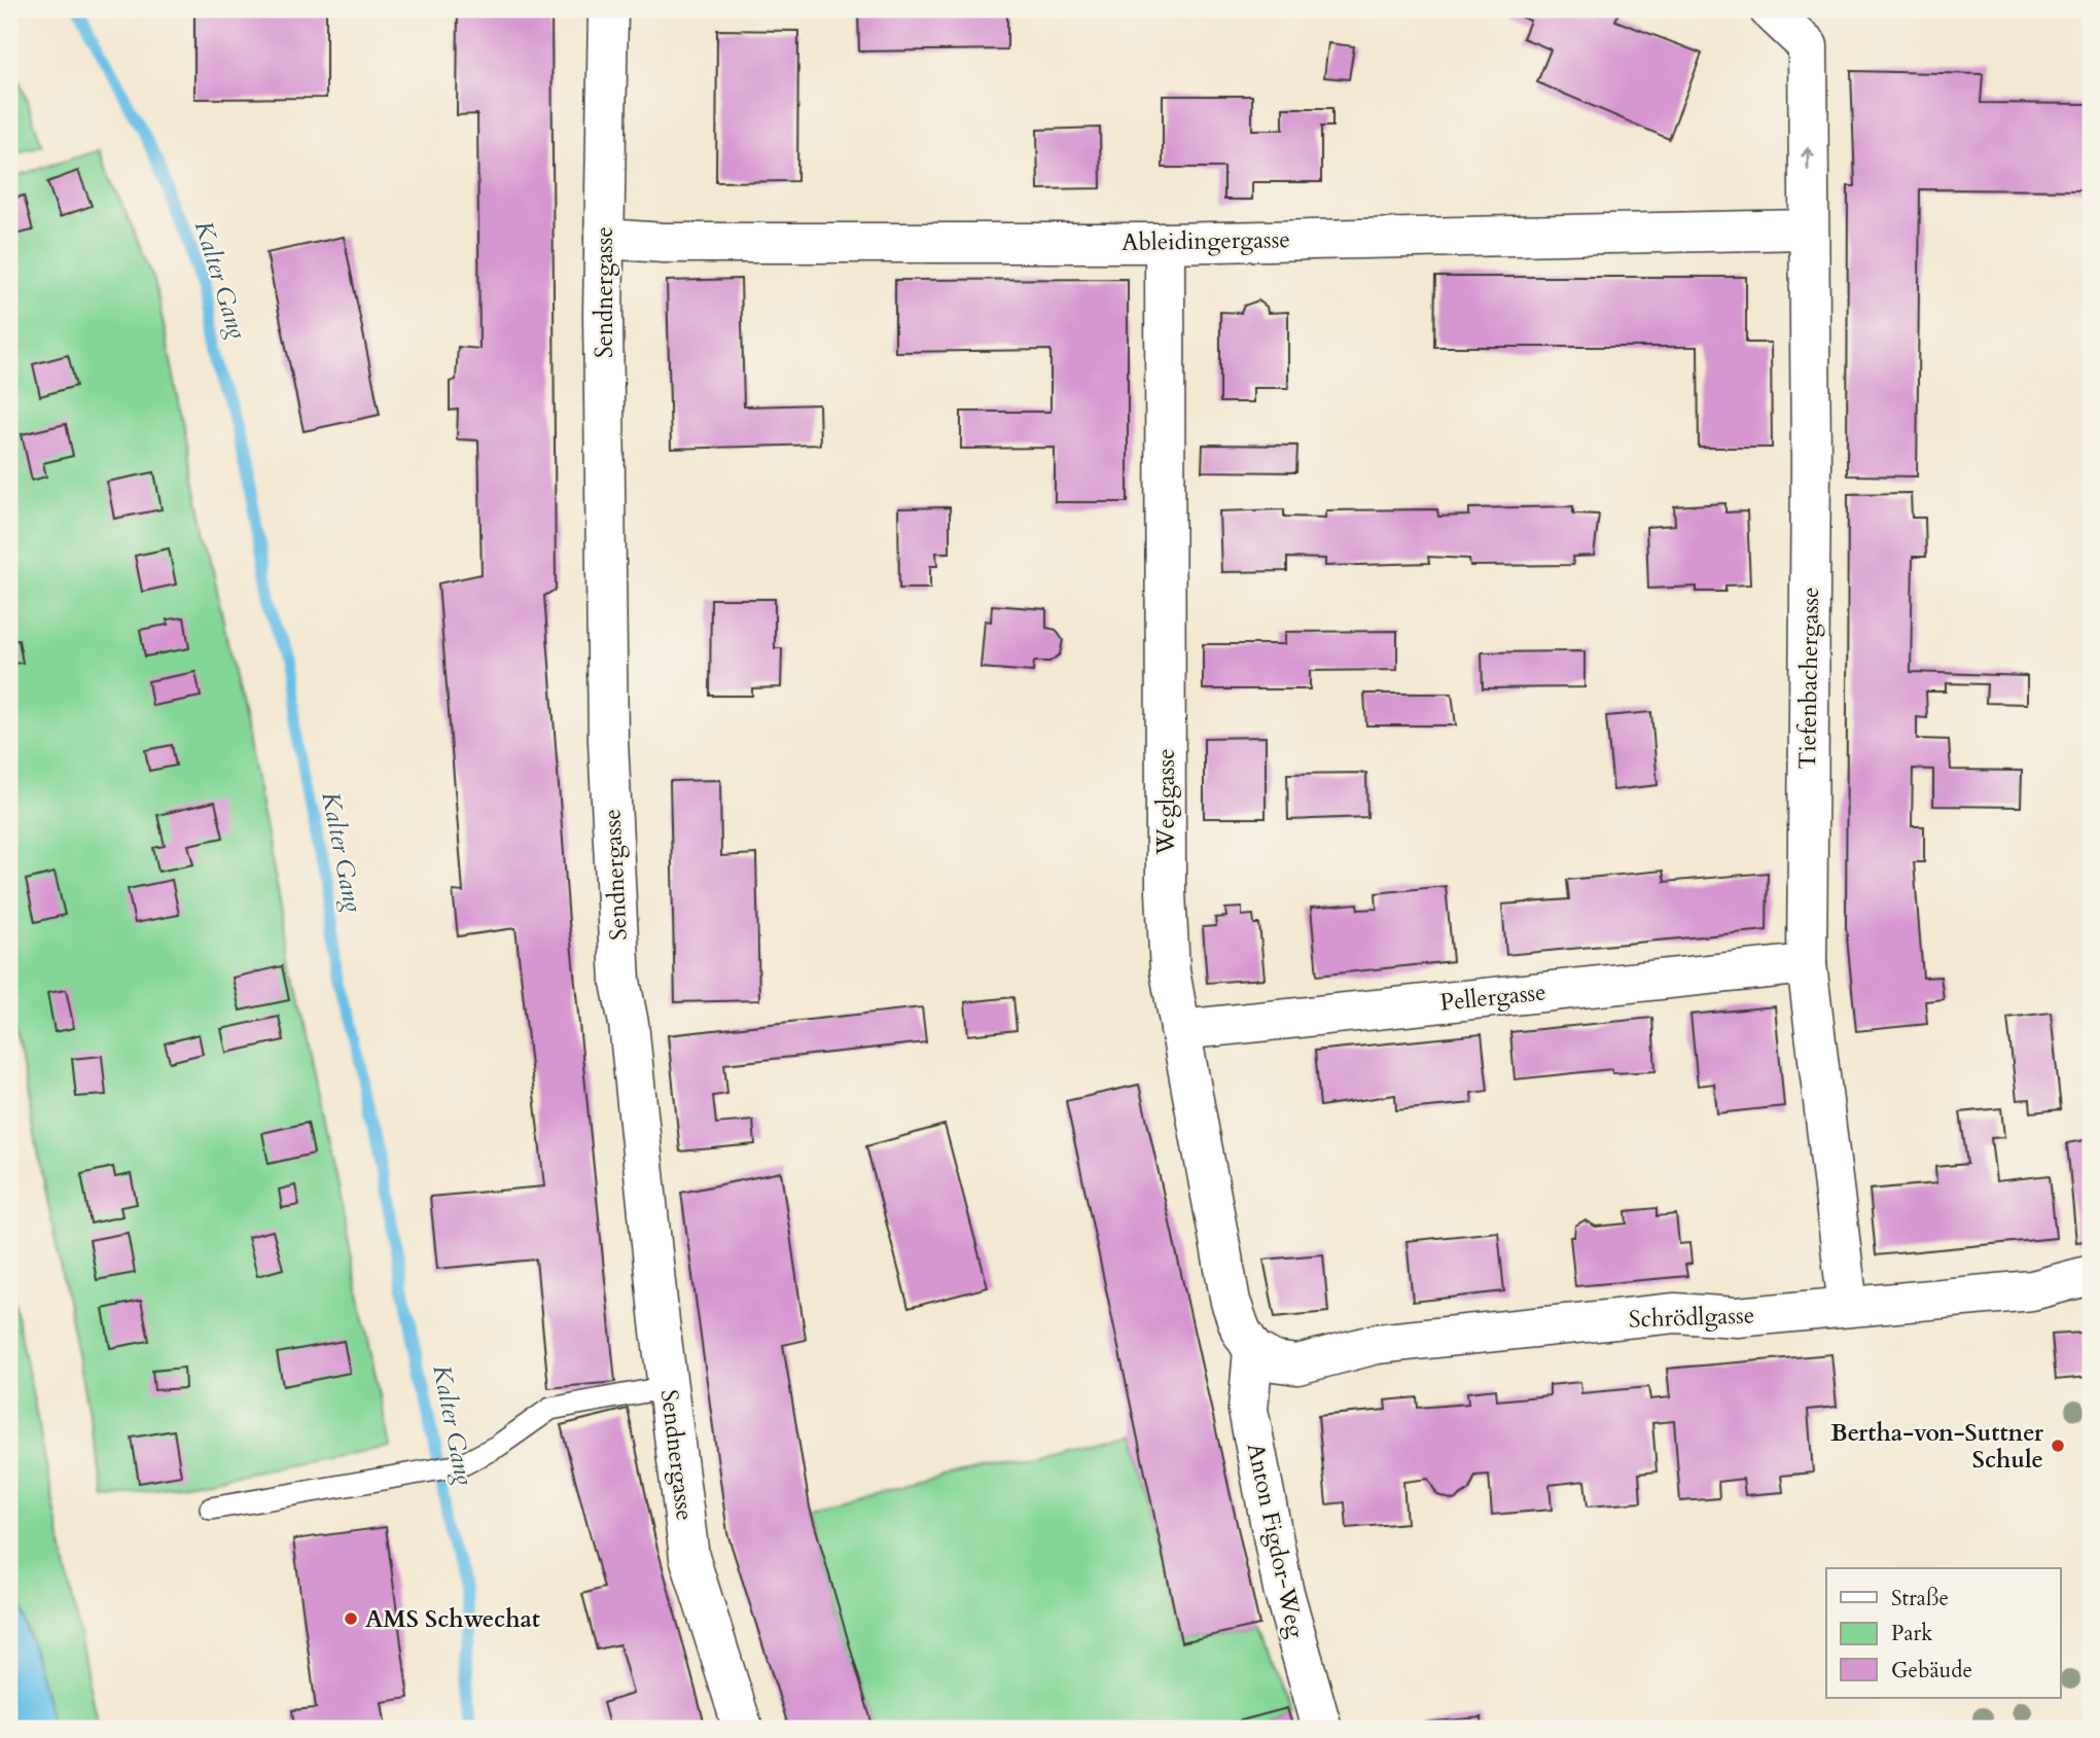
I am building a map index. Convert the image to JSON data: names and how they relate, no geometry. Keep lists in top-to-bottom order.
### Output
{
  "streets": {
    "street": [
      "Ableidingergasse",
      "Sendnergasse",
      "Tiefenbachergasse",
      "Weglgasse",
      "Pellergasse",
      "Schrödlgasse",
      "Anton Figdor-Weg"
    ]
  },
  "crossings": [
    ["Ableidingergasse", "Sendnergasse"],
    ["Ableidingergasse", "Tiefenbachergasse"],
    ["Ableidingergasse", "Weglgasse"],
    ["Tiefenbachergasse", "Pellergasse"],
    ["Tiefenbachergasse", "Schrödlgasse"],
    ["Weglgasse", "Pellergasse"],
    ["Weglgasse", "Schrödlgasse"],
    ["Weglgasse", "Anton Figdor-Weg"],
    ["Schrödlgasse", "Anton Figdor-Weg"]
  ],
  "water": ["Kalter Gang"],
  "places": ["Bertha-von-Suttner Schule", "AMS Schwechat"],
  "legend": ["Straße", "Park", "Gebäude"]
}
